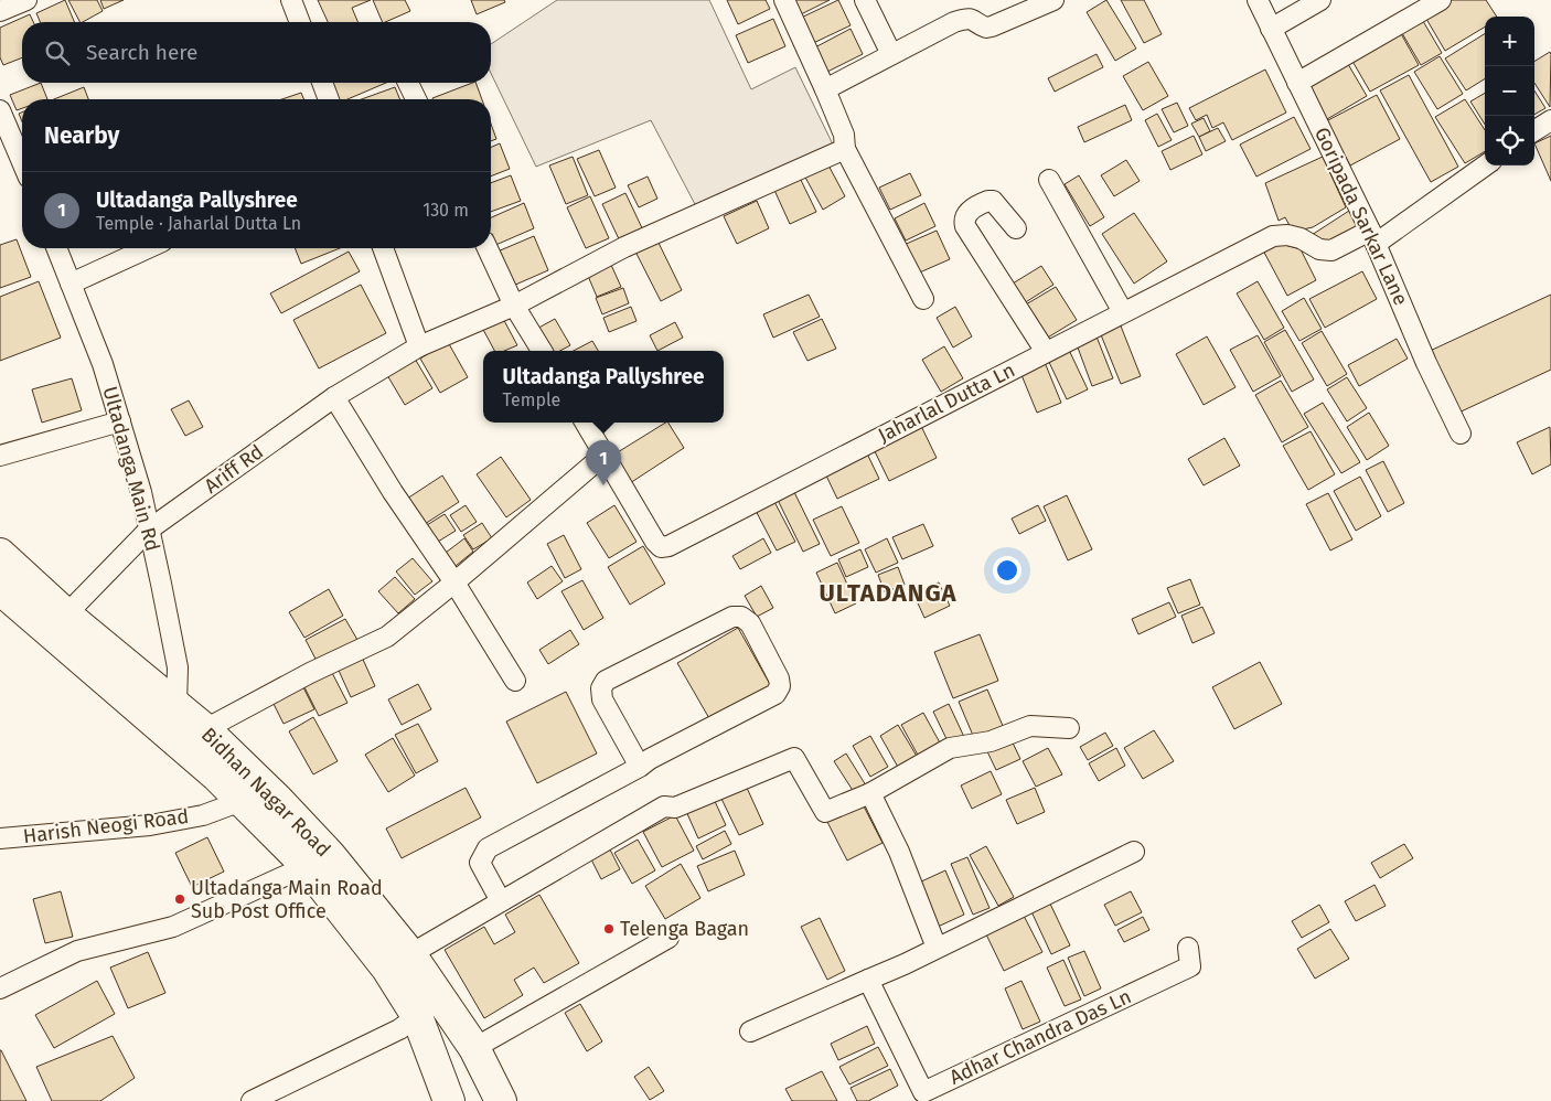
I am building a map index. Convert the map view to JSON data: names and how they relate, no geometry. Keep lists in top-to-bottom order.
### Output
{
  "streets": {
    "main road": ["Bidhan Nagar Road"],
    "street": [
      "Goripada Sarkar Lane",
      "Jaharlal Dutta Ln",
      "Ultadanga Main Rd",
      "Ariff Rd",
      "Harish Neogi Road",
      "Adhar Chandra Das Ln"
    ]
  },
  "crossings": [
    ["Goripada Sarkar Lane", "Jaharlal Dutta Ln"],
    ["Ultadanga Main Rd", "Ariff Rd"],
    ["Ultadanga Main Rd", "Bidhan Nagar Road"],
    ["Ariff Rd", "Bidhan Nagar Road"],
    ["Bidhan Nagar Road", "Harish Neogi Road"]
  ],
  "districts": ["ULTADANGA"],
  "places": ["Ultadanga Main Road Sub Post Office", "Telenga Bagan"],
  "page": {
    "map_buttons": ["+", "−"],
    "search": "Search here",
    "heading": "Nearby",
    "list": [
      {
        "mark": "1",
        "name": "Ultadanga Pallyshree",
        "note": "Temple · Jaharlal Dutta Ln",
        "value": "130 m"
      }
    ],
    "popup": ["Ultadanga Pallyshree", "Temple"],
    "pins": "1"
  }
}
